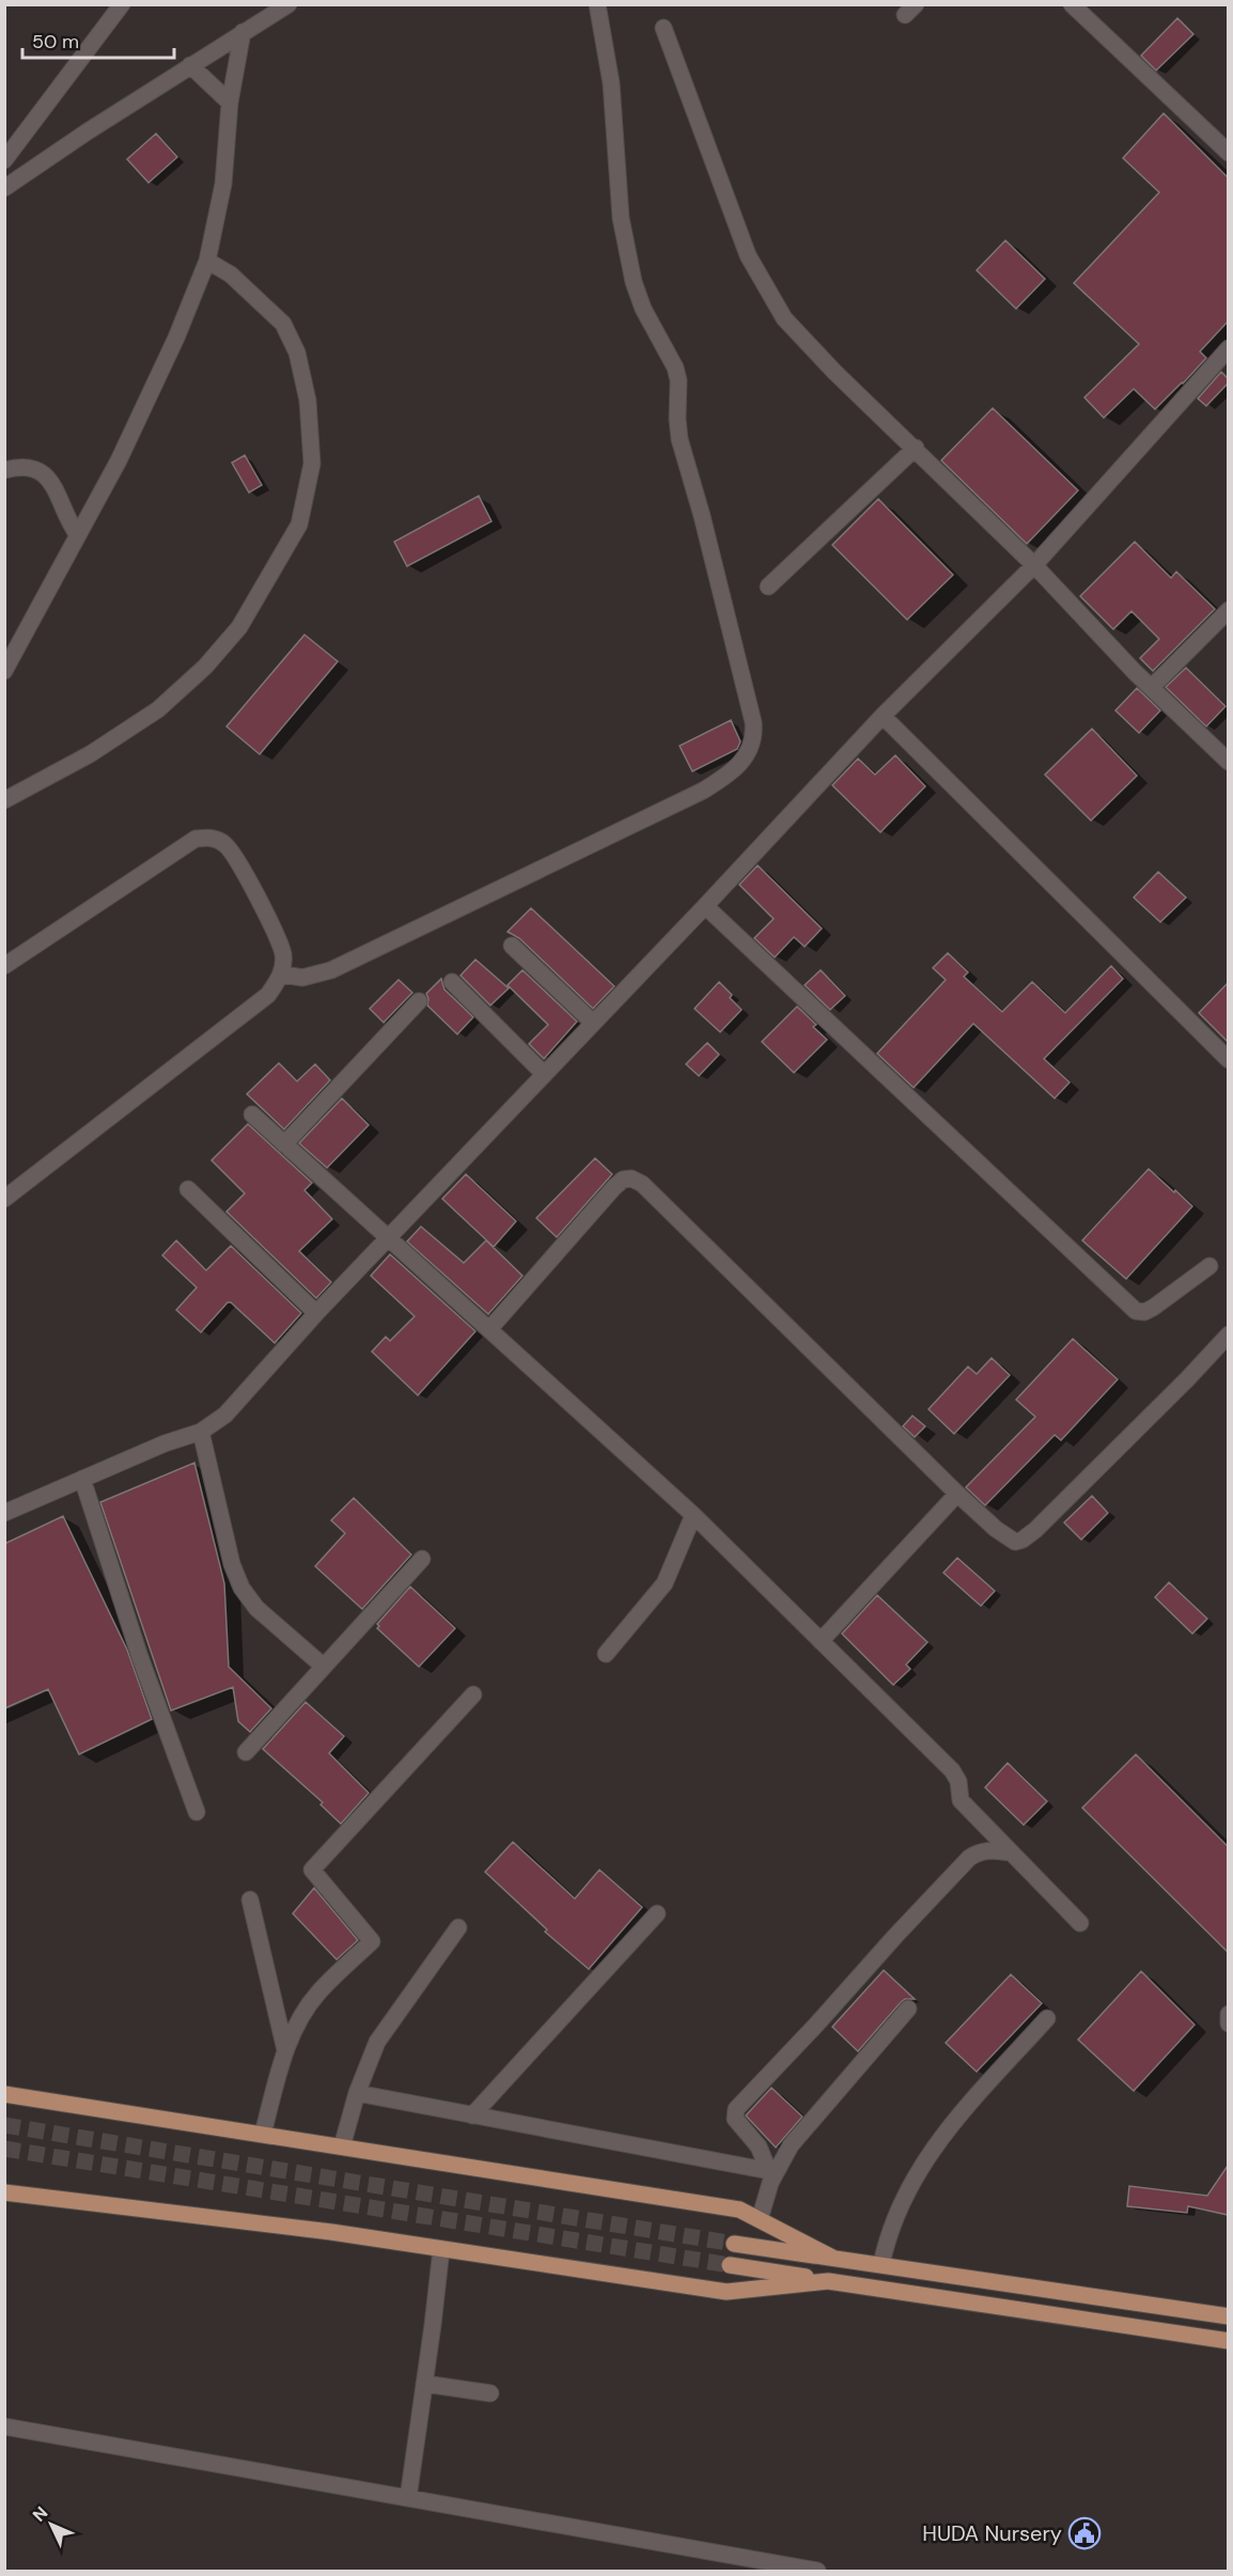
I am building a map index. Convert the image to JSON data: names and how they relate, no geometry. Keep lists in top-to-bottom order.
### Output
{
  "places": {
    "public building": ["HUDA Nursery"]
  },
  "scale_bar": "50 m",
  "north": "top left"
}
